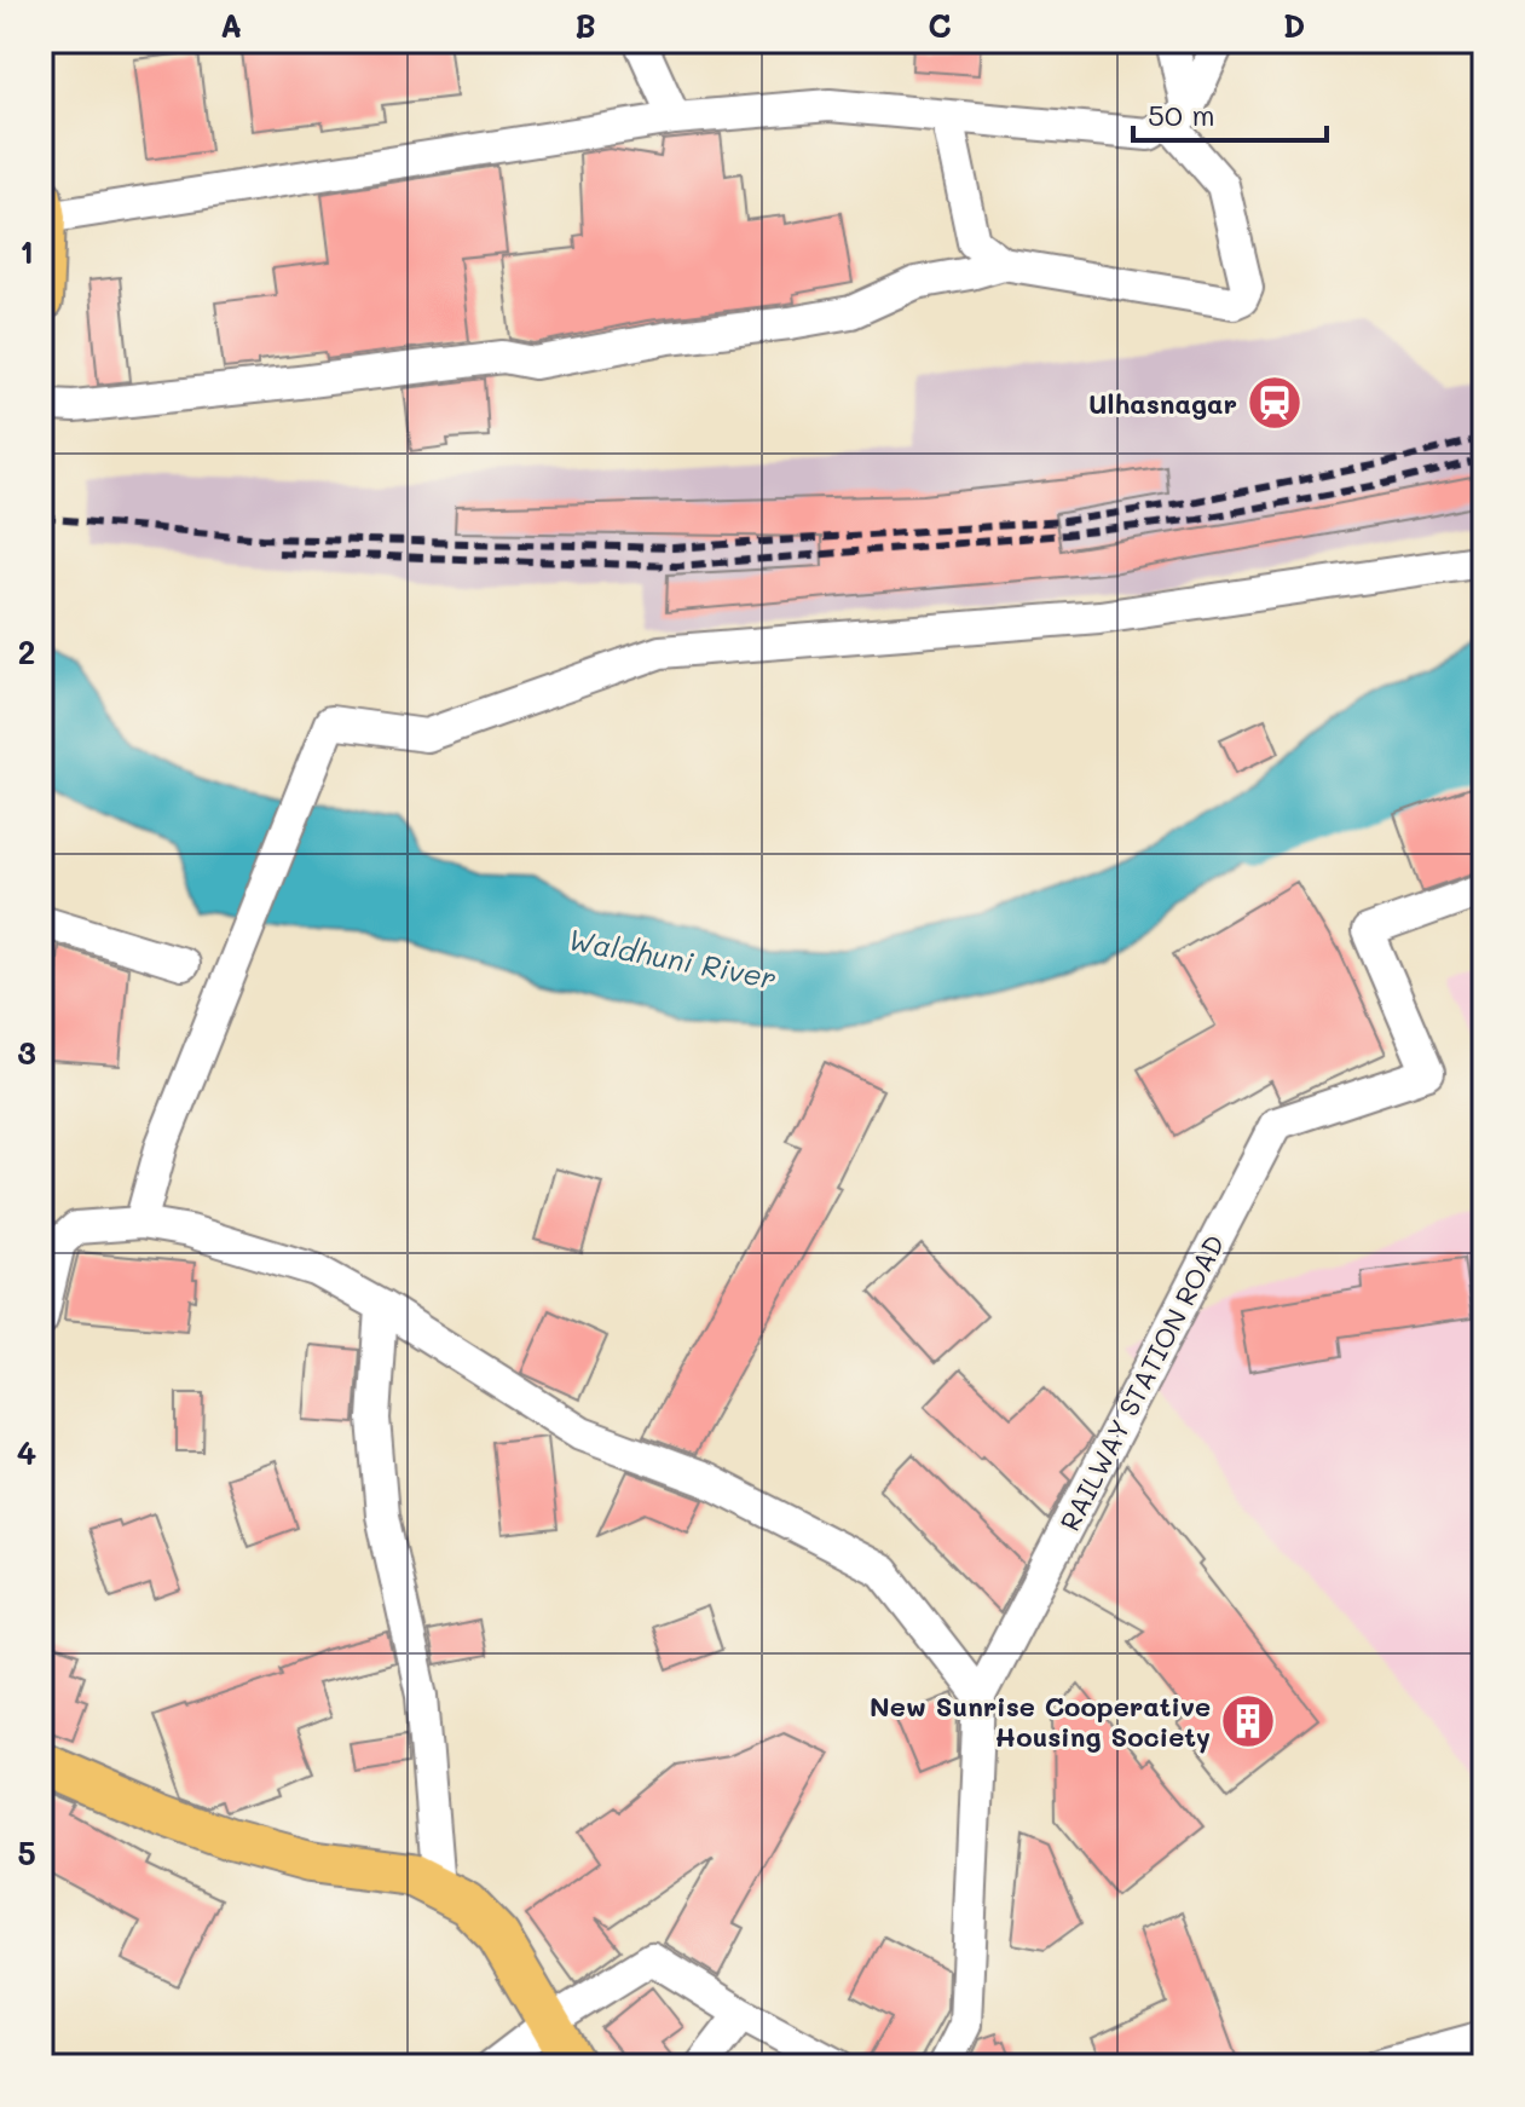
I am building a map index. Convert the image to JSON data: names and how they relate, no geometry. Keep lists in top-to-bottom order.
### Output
{
  "streets": {
    "street": ["RAILWAY STATION ROAD"]
  },
  "water": ["Waldhuni River"],
  "places": {
    "station": ["Ulhasnagar"],
    "building": ["New Sunrise Cooperative Housing Society"]
  },
  "scale_bar": "50 m",
  "grid": {
    "columns": [
      "A",
      "B",
      "C",
      "D"
    ],
    "rows": [
      "1",
      "2",
      "3",
      "4",
      "5"
    ]
  }
}
